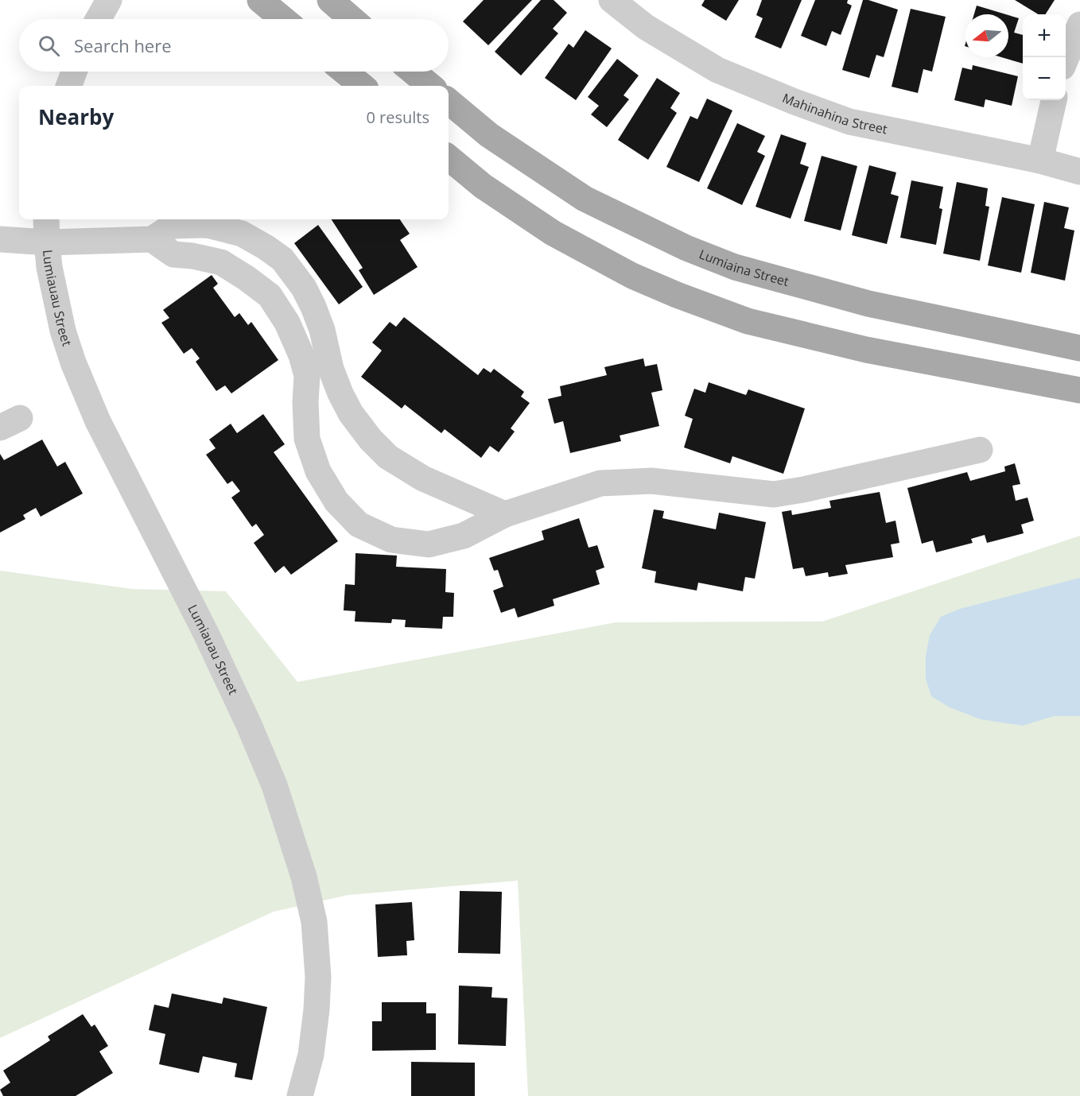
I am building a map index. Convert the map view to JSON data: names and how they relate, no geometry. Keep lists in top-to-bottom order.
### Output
{
  "streets": {
    "main road": ["Lumiaina Street"],
    "street": ["Mahinahina Street", "Lumiauau Street"]
  },
  "north": "left",
  "page": {
    "map_buttons": ["+", "−"],
    "search": "Search here",
    "heading": ["Nearby", "0 results"]
  }
}
